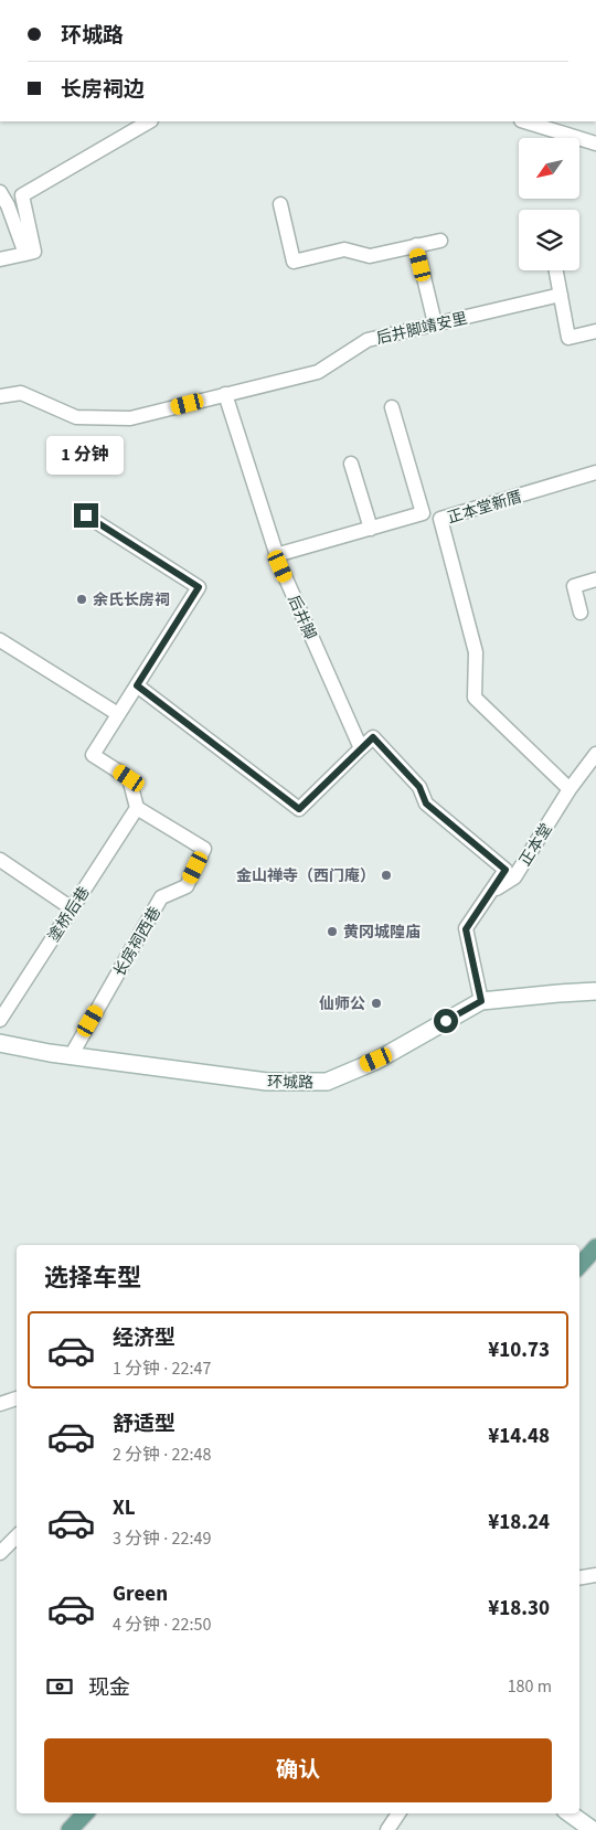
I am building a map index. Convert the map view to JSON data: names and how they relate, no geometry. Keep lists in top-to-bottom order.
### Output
{
  "streets": {
    "main road": ["环城路"],
    "lane": [
      "后井脚靖安里",
      "正本堂新厝",
      "后井脚",
      "正本堂",
      "塗桥后巷",
      "长房祠西巷"
    ]
  },
  "crossings": [
    ["后井脚靖安里", "后井脚"],
    ["正本堂新厝", "正本堂"],
    ["后井脚", "正本堂"],
    ["塗桥后巷", "长房祠西巷"],
    ["长房祠西巷", "环城路"]
  ],
  "places": [
    "余氏长房祠",
    "金山禅寺（西门庵）",
    "黄冈城隍庙",
    "仙师公"
  ],
  "north": "bottom left",
  "page": {
    "banner": ["环城路", "长房祠边"],
    "bubble": "1 分钟",
    "heading": "选择车型",
    "list": [
      {
        "name": "经济型",
        "note": "1 分钟 · 22:47",
        "value": "¥10.73"
      },
      {
        "name": "舒适型",
        "note": "2 分钟 · 22:48",
        "value": "¥14.48"
      },
      {
        "name": "XL",
        "note": "3 分钟 · 22:49",
        "value": "¥18.24"
      },
      {
        "name": "Green",
        "note": "4 分钟 · 22:50",
        "value": "¥18.30"
      }
    ],
    "pay": ["现金", "180 m"],
    "buttons": "确认"
  }
}
